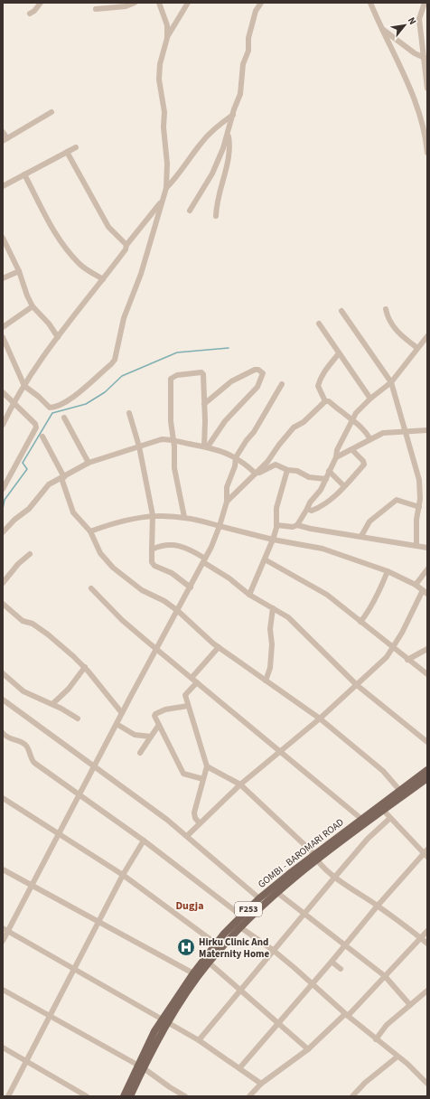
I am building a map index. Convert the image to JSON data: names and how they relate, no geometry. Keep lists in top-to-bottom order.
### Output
{
  "streets": {
    "main road": ["GOMBI - BAROMARI ROAD", "F253"]
  },
  "districts": ["Dugja"],
  "places": {
    "hospital": ["Hirku Clinic And Maternity Home"]
  },
  "north": "top right"
}
